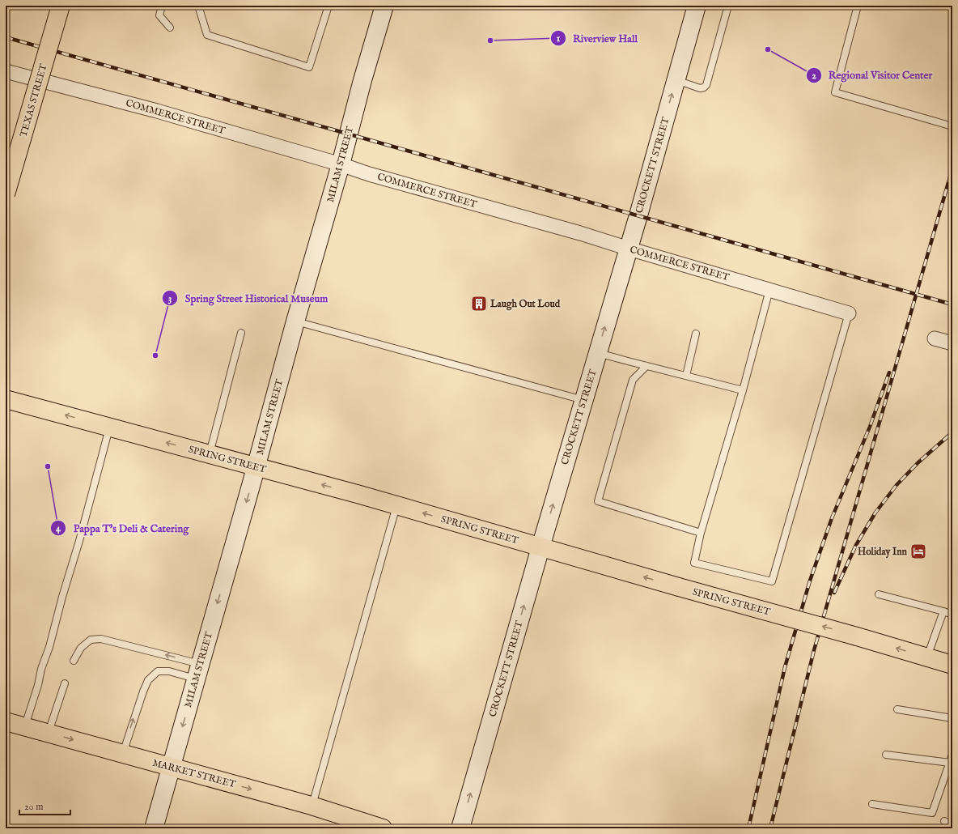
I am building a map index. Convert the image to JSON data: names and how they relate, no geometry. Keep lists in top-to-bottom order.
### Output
{
  "streets": {
    "main road": ["TEXAS STREET", "SPRING STREET", "MARKET STREET"],
    "street": ["COMMERCE STREET", "MILAM STREET", "CROCKETT STREET"]
  },
  "crossings": [
    ["COMMERCE STREET", "MILAM STREET"],
    ["COMMERCE STREET", "CROCKETT STREET"],
    ["MILAM STREET", "SPRING STREET"],
    ["MILAM STREET", "MARKET STREET"],
    ["CROCKETT STREET", "SPRING STREET"]
  ],
  "one_way": [
    "MILAM STREET",
    "CROCKETT STREET",
    "SPRING STREET",
    "MARKET STREET"
  ],
  "places": {
    "other": [
      "Riverview Hall",
      "Regional Visitor Center",
      "Spring Street Historical Museum",
      "Pappa T's Deli & Catering"
    ],
    "building": ["Laugh Out Loud"],
    "hotel": ["Holiday Inn"]
  },
  "scale_bar": "20 m"
}
